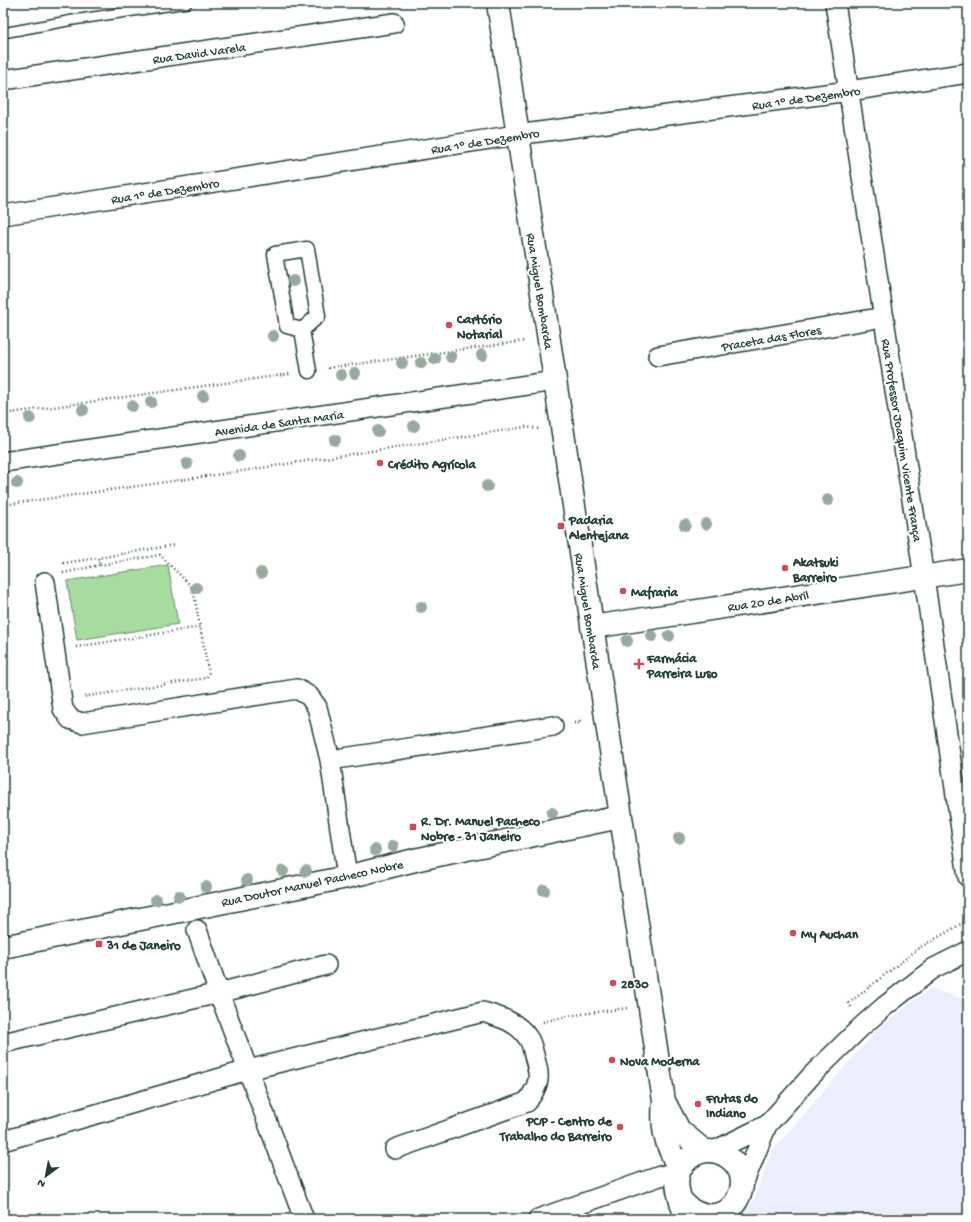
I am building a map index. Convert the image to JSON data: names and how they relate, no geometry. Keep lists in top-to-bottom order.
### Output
{
  "streets": {
    "street": [
      "Rua David Varela",
      "Rua 1º de Dezembro",
      "Rua Miguel Bombarda",
      "Praceta das Flores",
      "Avenida de Santa Maria",
      "Rua Professor Joaquim Vicente França",
      "Rua 20 de Abril",
      "Rua Doutor Manuel Pacheco Nobre"
    ]
  },
  "crossings": [
    ["Rua 1º de Dezembro", "Rua Miguel Bombarda"],
    ["Rua 1º de Dezembro", "Rua Professor Joaquim Vicente França"],
    ["Rua Miguel Bombarda", "Avenida de Santa Maria"],
    ["Rua Miguel Bombarda", "Rua 20 de Abril"],
    ["Rua Miguel Bombarda", "Rua Doutor Manuel Pacheco Nobre"],
    ["Praceta das Flores", "Rua Professor Joaquim Vicente França"],
    ["Rua Professor Joaquim Vicente França", "Rua 20 de Abril"]
  ],
  "places": {
    "other": [
      "Cartório Notarial",
      "Crédito Agrícola",
      "Akatsuki Barreiro",
      "Mafraria",
      "My Auchan",
      "2830",
      "Nova Moderna",
      "Frutas do Indiano",
      "PCP - Centro de Trabalho do Barreiro"
    ],
    "transit": ["Padaria Alentejana", "R. Dr. Manuel Pacheco Nobre - 31 Janeiro", "31 de Janeiro"],
    "health": ["Farmácia Parreira Luso"]
  },
  "north": "bottom left"
}
